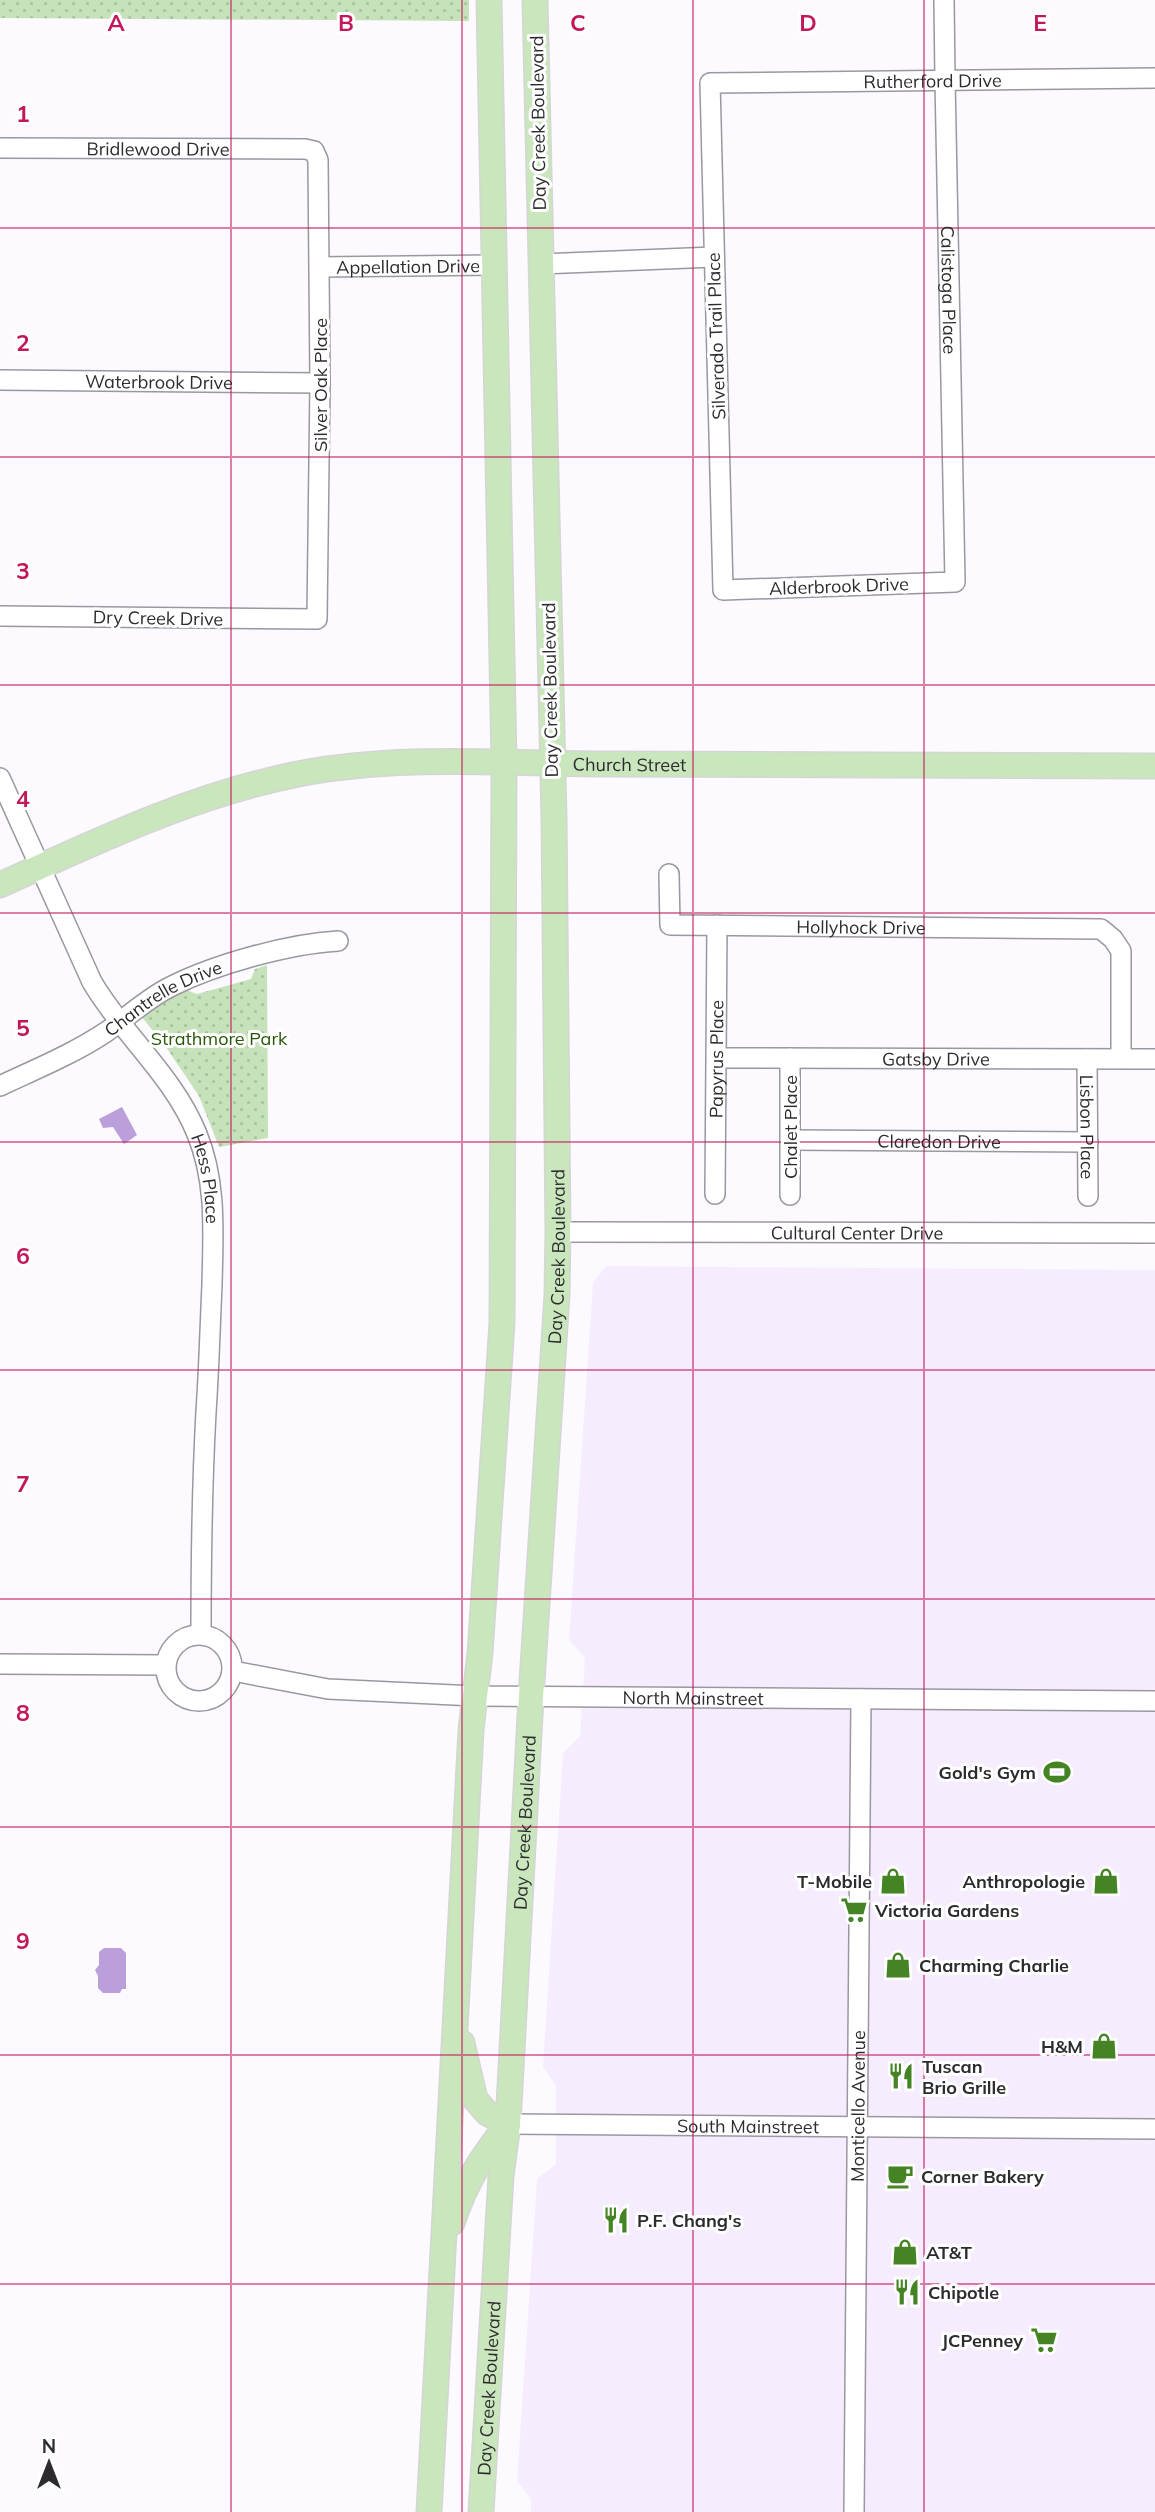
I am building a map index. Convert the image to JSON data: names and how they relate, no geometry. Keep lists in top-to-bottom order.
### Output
{
  "streets": {
    "main road": ["Day Creek Boulevard", "Church Street"],
    "street": [
      "Rutherford Drive",
      "Bridlewood Drive",
      "Appellation Drive",
      "Calistoga Place",
      "Silverado Trail Place",
      "Waterbrook Drive",
      "Silver Oak Place",
      "Alderbrook Drive",
      "Dry Creek Drive",
      "Hollyhock Drive",
      "Chantrelle Drive",
      "Gatsby Drive",
      "Papyrus Place",
      "Chalet Place",
      "Lisbon Place",
      "Claredon Drive",
      "Hess Place",
      "Cultural Center Drive",
      "North Mainstreet",
      "Monticello Avenue",
      "South Mainstreet"
    ]
  },
  "crossings": [
    ["Rutherford Drive", "Calistoga Place"],
    ["Rutherford Drive", "Silverado Trail Place"],
    ["Day Creek Boulevard", "Church Street"],
    ["Day Creek Boulevard", "Cultural Center Drive"],
    ["Day Creek Boulevard", "North Mainstreet"],
    ["Day Creek Boulevard", "South Mainstreet"],
    ["Bridlewood Drive", "Silver Oak Place"],
    ["Appellation Drive", "Silver Oak Place"],
    ["Calistoga Place", "Alderbrook Drive"],
    ["Silverado Trail Place", "Alderbrook Drive"],
    ["Waterbrook Drive", "Silver Oak Place"],
    ["Silver Oak Place", "Dry Creek Drive"],
    ["Church Street", "Hess Place"],
    ["Hollyhock Drive", "Gatsby Drive"],
    ["Hollyhock Drive", "Papyrus Place"],
    ["Chantrelle Drive", "Hess Place"],
    ["Gatsby Drive", "Papyrus Place"],
    ["Gatsby Drive", "Chalet Place"],
    ["Gatsby Drive", "Lisbon Place"],
    ["Chalet Place", "Claredon Drive"],
    ["Lisbon Place", "Claredon Drive"],
    ["Hess Place", "North Mainstreet"],
    ["North Mainstreet", "Monticello Avenue"],
    ["Monticello Avenue", "South Mainstreet"]
  ],
  "parks": ["Strathmore Park"],
  "places": {
    "sports": ["Gold's Gym"],
    "shop": [
      "T-Mobile",
      "Anthropologie",
      "Charming Charlie",
      "H&M",
      "AT&T"
    ],
    "supermarket": ["Victoria Gardens", "JCPenney"],
    "restaurant": ["Tuscan Brio Grille", "P.F. Chang's", "Chipotle"],
    "cafe": ["Corner Bakery"]
  },
  "north": "top",
  "grid": {
    "columns": [
      "A",
      "B",
      "C",
      "D",
      "E"
    ],
    "rows": [
      "1",
      "2",
      "3",
      "4",
      "5",
      "6",
      "7",
      "8",
      "9"
    ]
  }
}
